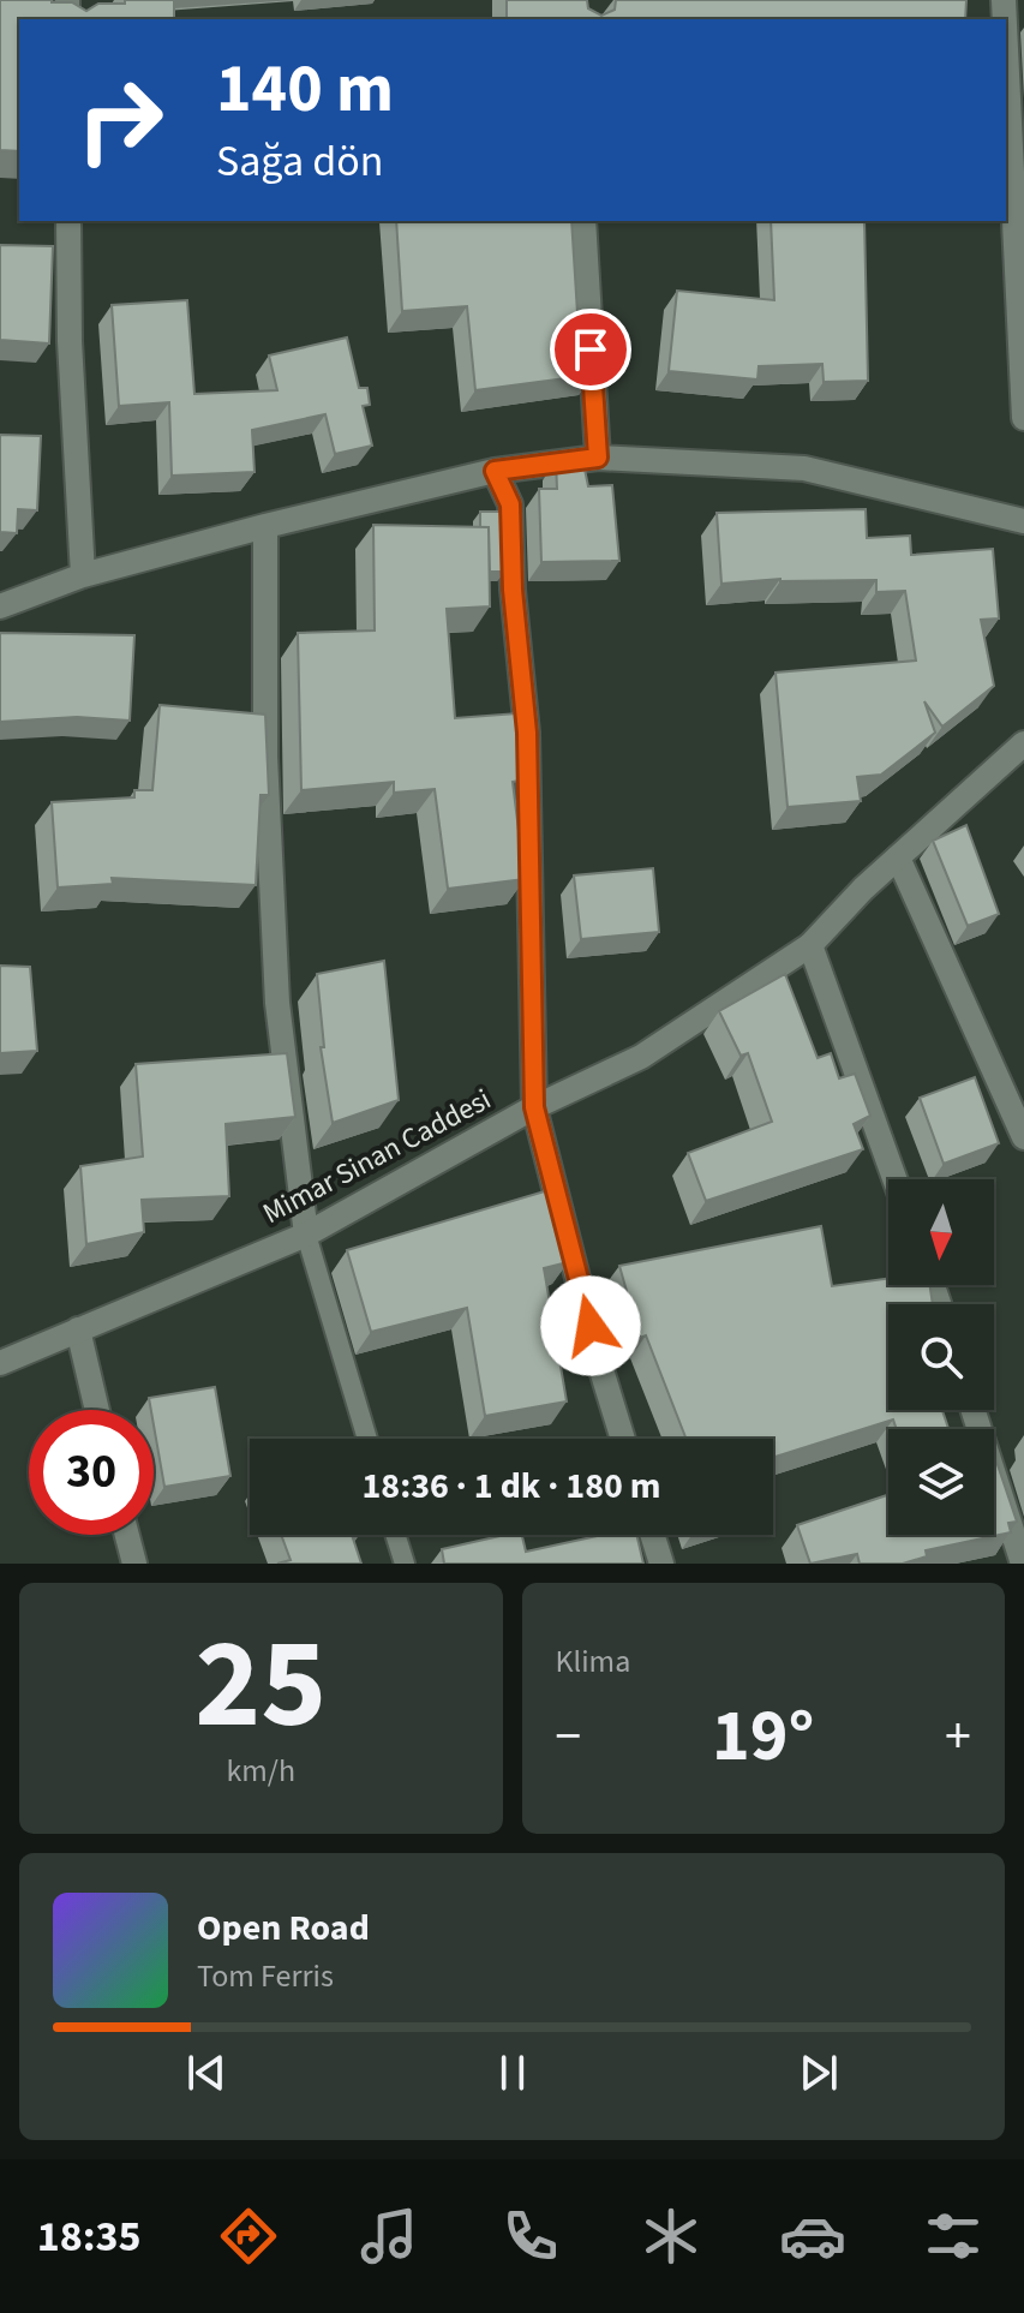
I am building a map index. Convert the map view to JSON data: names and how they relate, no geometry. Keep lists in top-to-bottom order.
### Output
{
  "streets": {
    "street": ["Mimar Sinan Caddesi"]
  },
  "north": "bottom",
  "page": {
    "turn": ["140 m", "Sağa dön"],
    "limit": "30",
    "trip": "18:36 · 1 dk · 180 m",
    "tile": [
      ["25", "km/h"],
      "Klima"
    ],
    "heat": ["−", "19°", "+"],
    "song": ["Open Road", "Tom Ferris"],
    "tabs": "18:35"
  }
}
